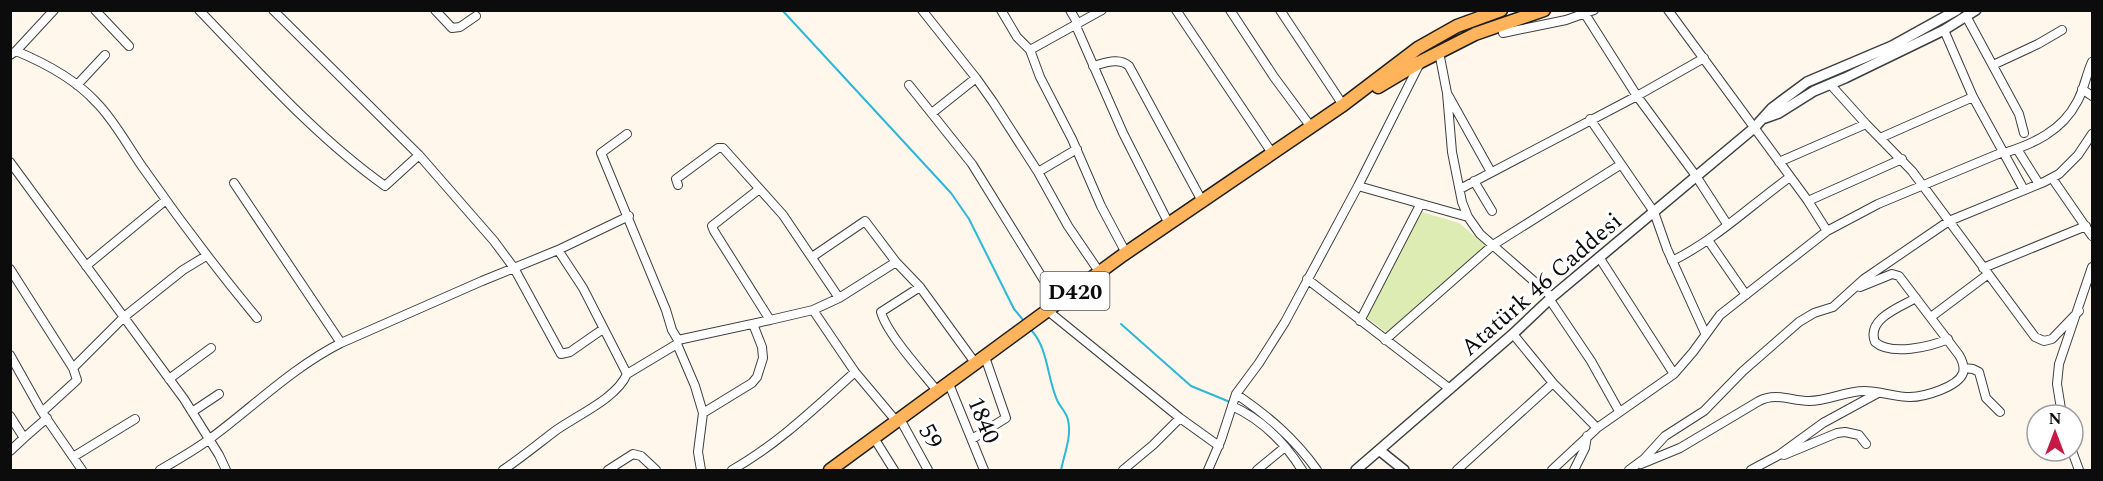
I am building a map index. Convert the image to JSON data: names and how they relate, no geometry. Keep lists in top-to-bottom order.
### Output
{
  "streets": {
    "main road": ["D420"],
    "street": ["Atatürk 46 Caddesi", "1840", "59"]
  },
  "crossings": [
    ["D420", "1840"],
    ["D420", "59"]
  ],
  "north": "top"
}
